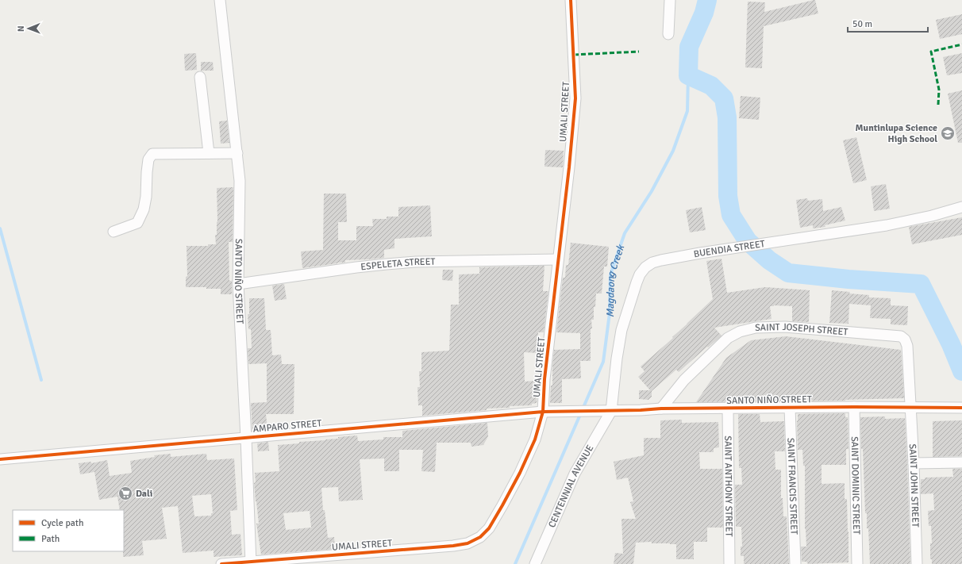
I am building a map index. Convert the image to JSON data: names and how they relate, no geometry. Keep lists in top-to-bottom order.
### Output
{
  "streets": {
    "street": [
      "UMALI STREET",
      "BUENDIA STREET",
      "ESPELETA STREET",
      "SANTO NIÑO STREET",
      "SAINT JOSEPH STREET",
      "AMPARO STREET",
      "SAINT DOMINIC STREET",
      "SAINT JOHN STREET",
      "CENTENNIAL AVENUE",
      "SAINT ANTHONY STREET",
      "SAINT FRANCIS STREET"
    ]
  },
  "crossings": [
    ["UMALI STREET", "ESPELETA STREET"],
    ["UMALI STREET", "SANTO NIÑO STREET"],
    ["UMALI STREET", "AMPARO STREET"],
    ["BUENDIA STREET", "SANTO NIÑO STREET"],
    ["BUENDIA STREET", "CENTENNIAL AVENUE"],
    ["ESPELETA STREET", "SANTO NIÑO STREET"],
    ["SANTO NIÑO STREET", "SAINT JOSEPH STREET"],
    ["SANTO NIÑO STREET", "AMPARO STREET"],
    ["SANTO NIÑO STREET", "SAINT DOMINIC STREET"],
    ["SANTO NIÑO STREET", "SAINT JOHN STREET"],
    ["SANTO NIÑO STREET", "CENTENNIAL AVENUE"],
    ["SANTO NIÑO STREET", "SAINT ANTHONY STREET"],
    ["SANTO NIÑO STREET", "SAINT FRANCIS STREET"],
    ["SAINT JOSEPH STREET", "SAINT JOHN STREET"]
  ],
  "water": ["Magdaong Creek"],
  "places": {
    "school or university": ["Muntinlupa Science High School"],
    "supermarket": ["Dali"]
  },
  "legend": ["Cycle path", "Path"],
  "scale_bar": "50 m",
  "north": "left"
}
